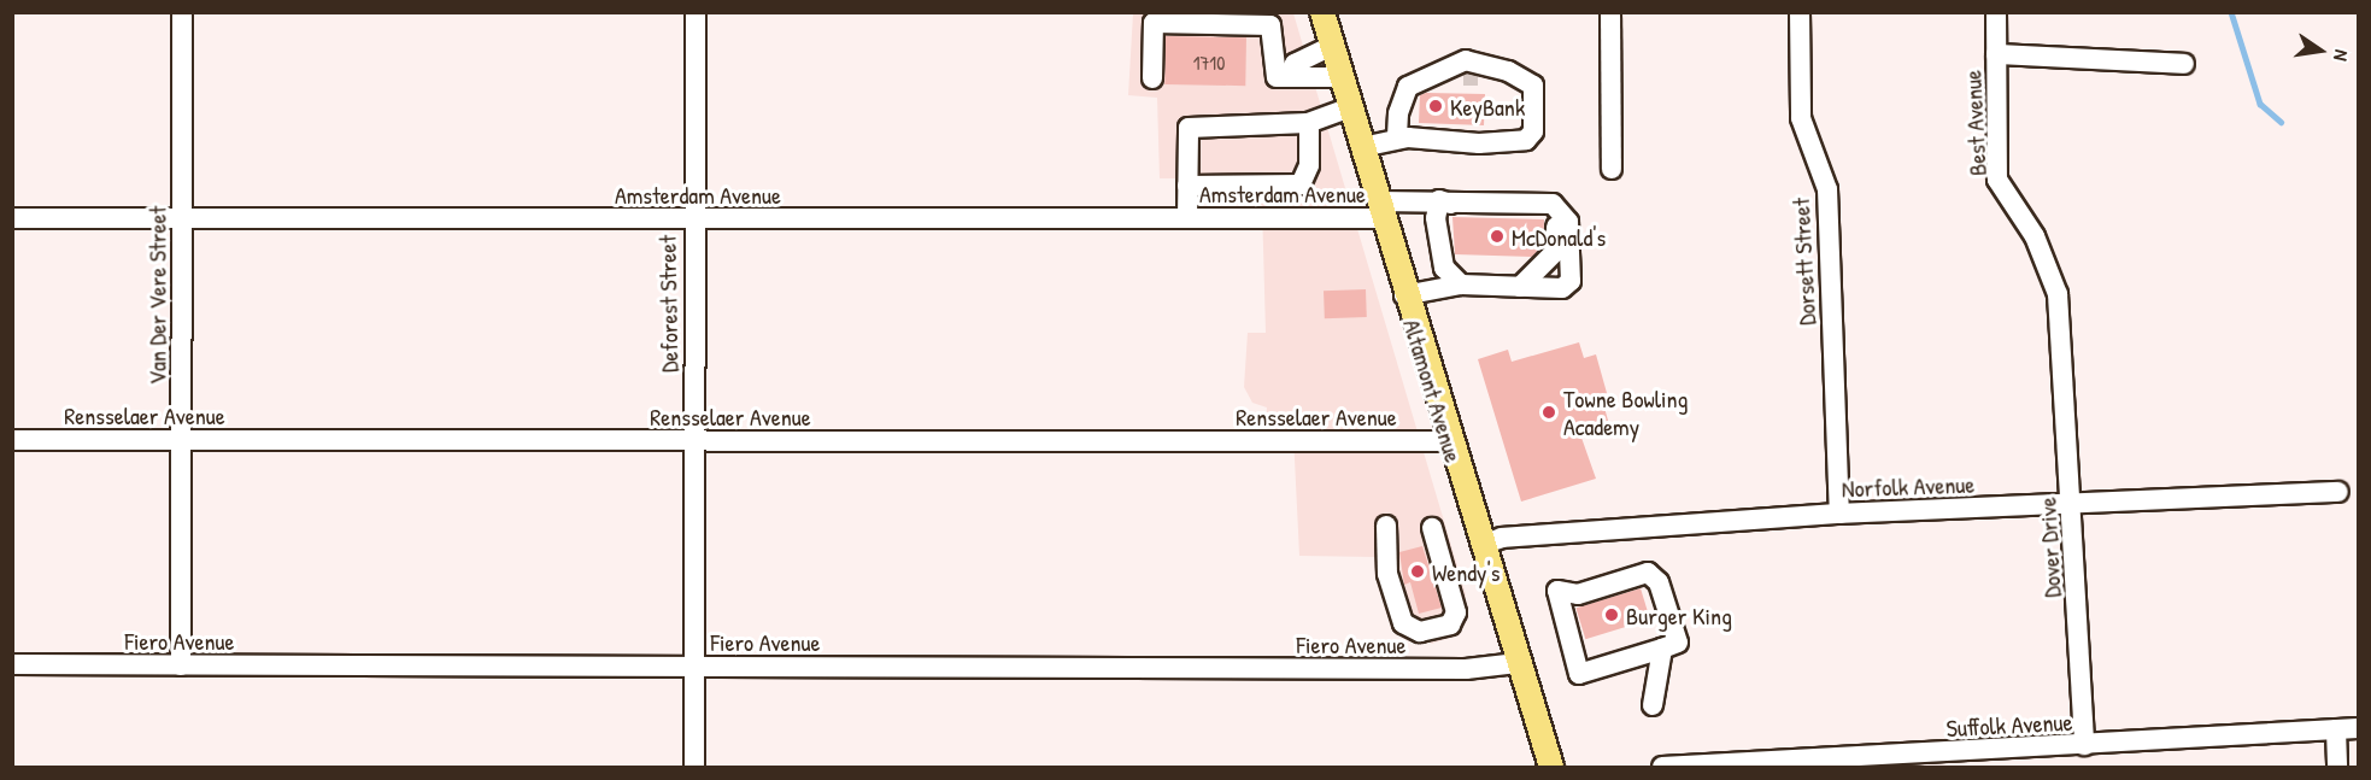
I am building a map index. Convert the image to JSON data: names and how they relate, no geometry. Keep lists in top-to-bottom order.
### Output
{
  "streets": {
    "main road": ["Altamont Avenue"],
    "street": [
      "Best Avenue",
      "Amsterdam Avenue",
      "Dorsett Street",
      "Van Der Vere Street",
      "Deforest Street",
      "Rensselaer Avenue",
      "Norfolk Avenue",
      "Dover Drive",
      "Fiero Avenue",
      "Suffolk Avenue"
    ]
  },
  "crossings": [
    ["Best Avenue", "Dover Drive"],
    ["Amsterdam Avenue", "Van Der Vere Street"],
    ["Amsterdam Avenue", "Deforest Street"],
    ["Amsterdam Avenue", "Altamont Avenue"],
    ["Dorsett Street", "Norfolk Avenue"],
    ["Van Der Vere Street", "Rensselaer Avenue"],
    ["Van Der Vere Street", "Fiero Avenue"],
    ["Deforest Street", "Rensselaer Avenue"],
    ["Deforest Street", "Fiero Avenue"],
    ["Altamont Avenue", "Rensselaer Avenue"],
    ["Altamont Avenue", "Norfolk Avenue"],
    ["Altamont Avenue", "Fiero Avenue"],
    ["Norfolk Avenue", "Dover Drive"],
    ["Dover Drive", "Suffolk Avenue"]
  ],
  "places": [
    "KeyBank",
    "McDonald's",
    "Towne Bowling Academy",
    "Wendy's",
    "Burger King"
  ],
  "house_numbers": ["1710"],
  "north": "right"
}
